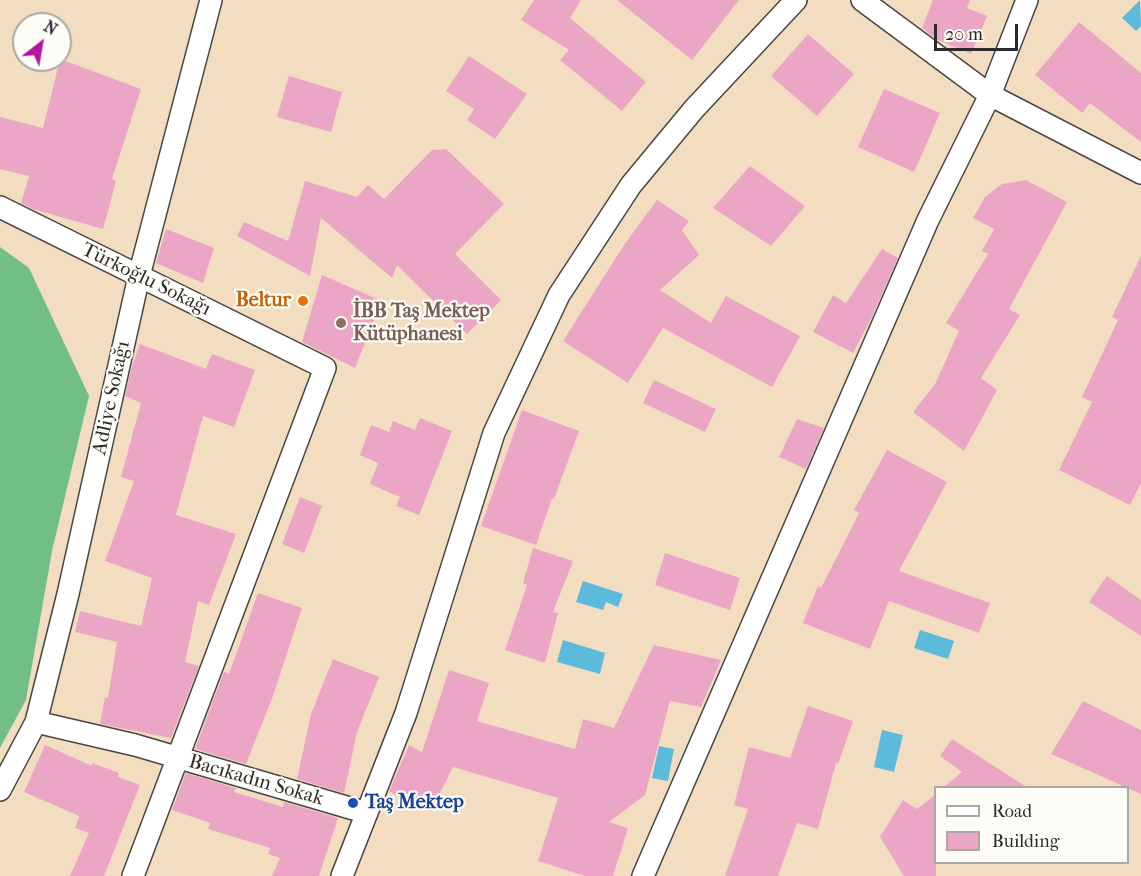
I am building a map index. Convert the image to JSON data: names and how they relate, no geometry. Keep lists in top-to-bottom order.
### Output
{
  "streets": {
    "street": ["Türkoğlu Sokağı", "Adliye Sokağı", "Bacıkadın Sokak"]
  },
  "crossings": [
    ["Türkoğlu Sokağı", "Adliye Sokağı"],
    ["Türkoğlu Sokağı", "Bacıkadın Sokak"],
    ["Adliye Sokağı", "Bacıkadın Sokak"]
  ],
  "places": ["Beltur", "İBB Taş Mektep Kütüphanesi", "Taş Mektep"],
  "legend": ["Road", "Building"],
  "scale_bar": "20 m",
  "north": "top right"
}
